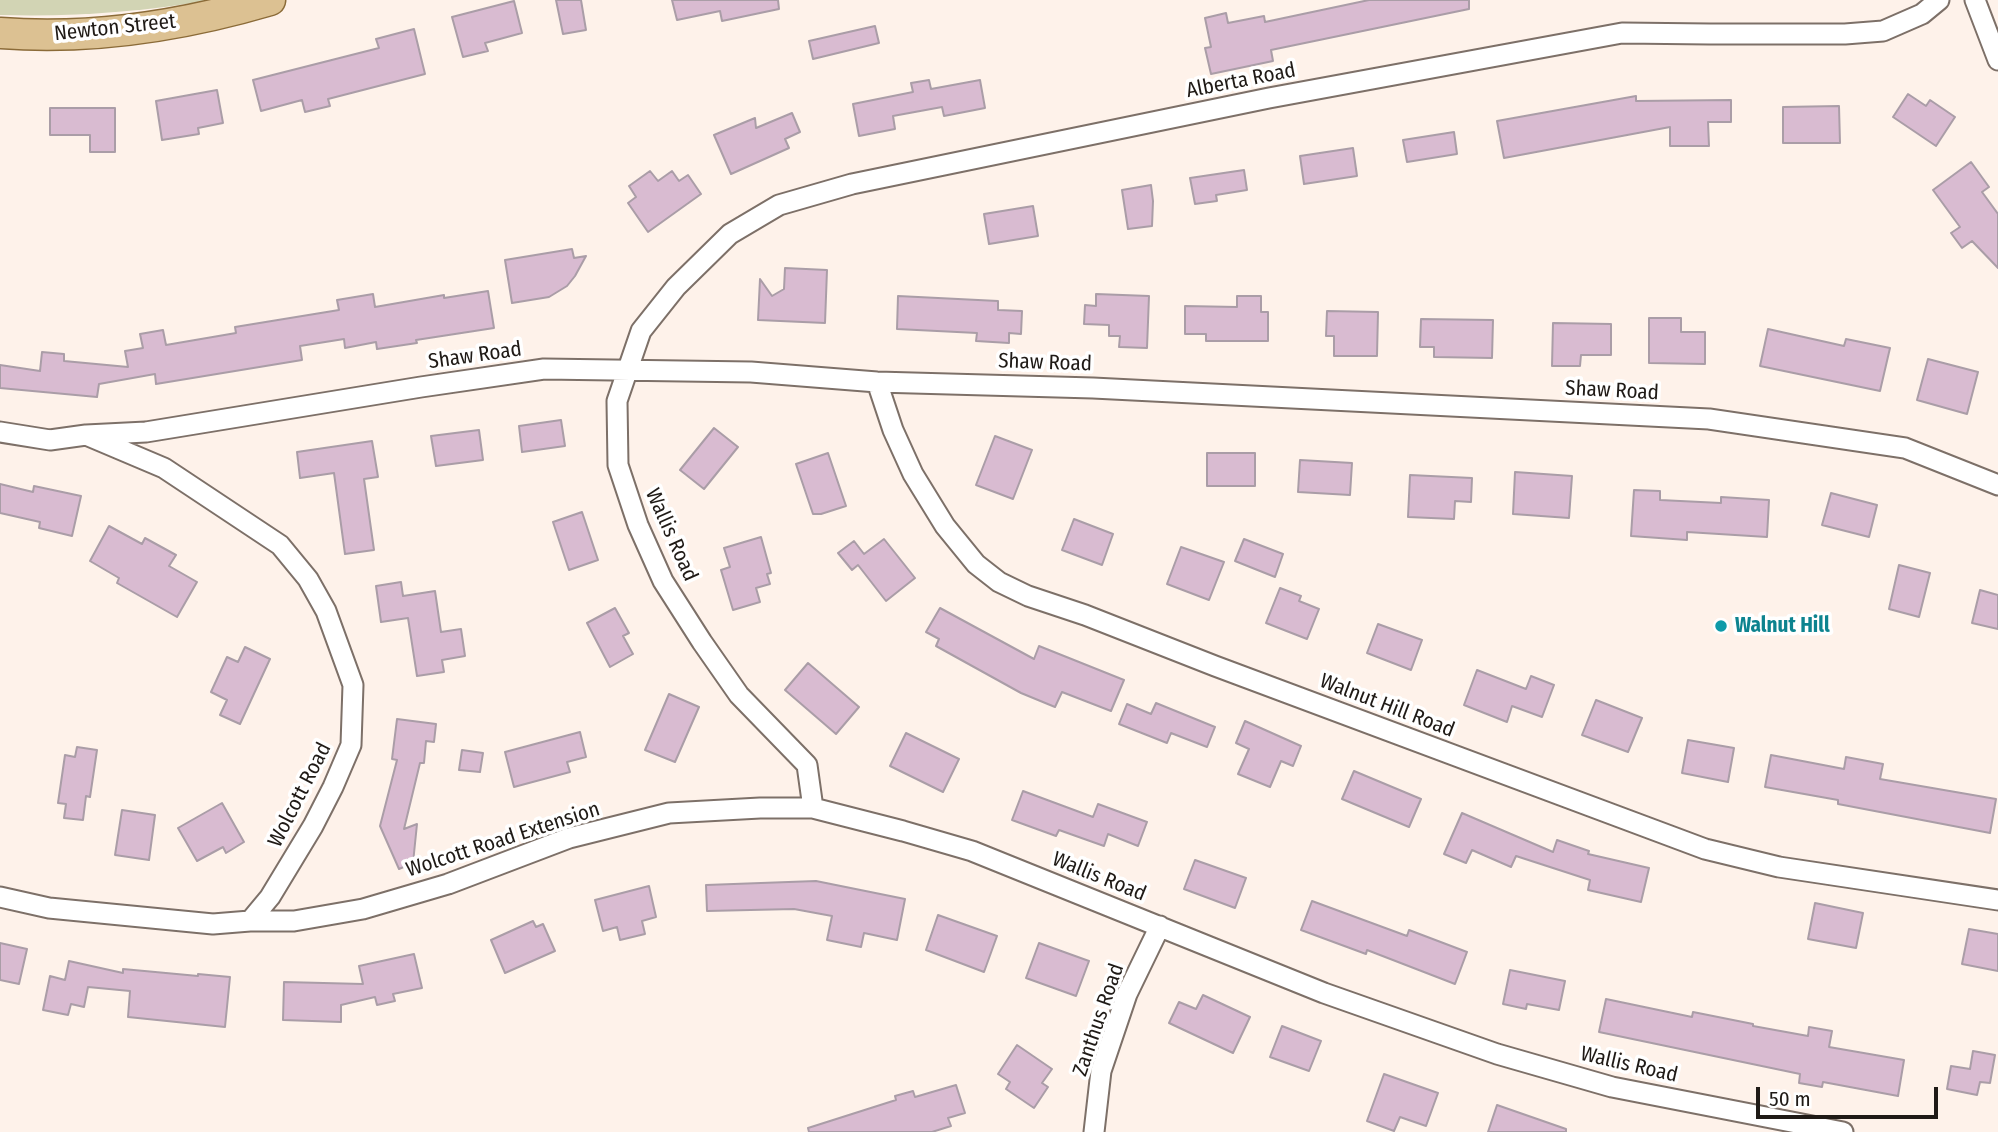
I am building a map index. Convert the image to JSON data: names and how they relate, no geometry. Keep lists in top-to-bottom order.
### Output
{
  "streets": {
    "main road": ["Newton Street"],
    "street": [
      "Alberta Road",
      "Shaw Road",
      "Wallis Road",
      "Walnut Hill Road",
      "Wolcott Road",
      "Wolcott Road Extension",
      "Zanthus Road"
    ]
  },
  "crossings": [
    ["Alberta Road", "Shaw Road"],
    ["Alberta Road", "Wallis Road"],
    ["Shaw Road", "Wallis Road"],
    ["Shaw Road", "Walnut Hill Road"],
    ["Shaw Road", "Wolcott Road"],
    ["Wallis Road", "Wolcott Road Extension"],
    ["Wallis Road", "Zanthus Road"],
    ["Wolcott Road", "Wolcott Road Extension"]
  ],
  "places": ["Walnut Hill"],
  "scale_bar": "50 m"
}
